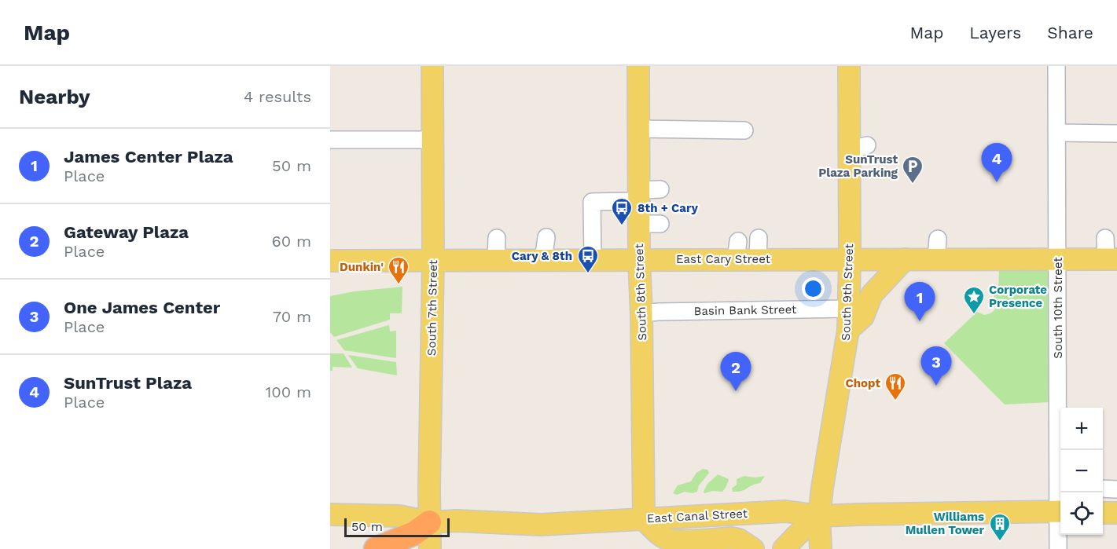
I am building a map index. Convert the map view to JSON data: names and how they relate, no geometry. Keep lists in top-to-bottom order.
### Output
{
  "streets": {
    "main road": [
      "East Cary Street",
      "South 8th Street",
      "South 9th Street",
      "South 7th Street",
      "East Canal Street"
    ],
    "street": ["South 10th Street", "Basin Bank Street"]
  },
  "crossings": [
    ["East Cary Street", "South 8th Street"],
    ["East Cary Street", "South 9th Street"],
    ["East Cary Street", "South 7th Street"],
    ["East Cary Street", "South 10th Street"],
    ["South 8th Street", "Basin Bank Street"],
    ["South 8th Street", "East Canal Street"],
    ["South 9th Street", "Basin Bank Street"],
    ["South 9th Street", "East Canal Street"],
    ["South 7th Street", "East Canal Street"]
  ],
  "places": {
    "parking": ["SunTrust Plaza Parking"],
    "bus stop": ["8th + Cary", "Cary & 8th"],
    "restaurant": ["Dunkin'", "Chopt"],
    "place": ["Corporate Presence"],
    "building": ["Williams Mullen Tower"]
  },
  "scale_bar": "50 m",
  "page": {
    "header": "Map",
    "nav": ["Map", "Layers", "Share"],
    "heading": ["Nearby", "4 results"],
    "list": [
      {
        "mark": "1",
        "name": "James Center Plaza",
        "note": "Place",
        "value": "50 m"
      },
      {
        "mark": "2",
        "name": "Gateway Plaza",
        "note": "Place",
        "value": "60 m"
      },
      {
        "mark": "3",
        "name": "One James Center",
        "note": "Place",
        "value": "70 m"
      },
      {
        "mark": "4",
        "name": "SunTrust Plaza",
        "note": "Place",
        "value": "100 m"
      }
    ],
    "pins": [
      "4",
      "1",
      "3",
      "2"
    ],
    "map_buttons": ["+", "−"],
    "scale": "50 m"
  }
}
